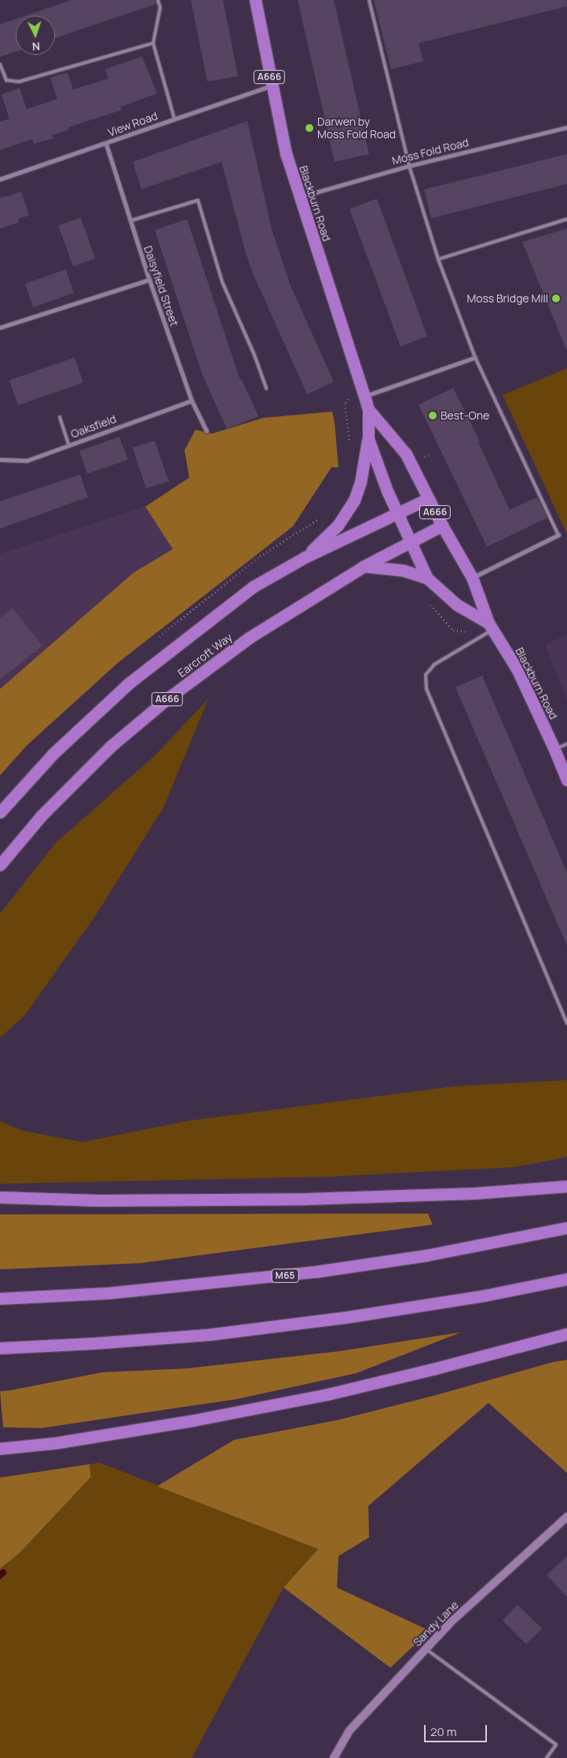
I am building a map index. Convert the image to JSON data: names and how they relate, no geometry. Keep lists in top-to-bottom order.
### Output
{
  "streets": {
    "highway": [
      "A666",
      "Blackburn Road",
      "Earcroft Way",
      "M65"
    ],
    "main road": ["Sandy Lane"],
    "street": [
      "View Road",
      "Moss Fold Road",
      "Daisyfield Street",
      "Oaksfield"
    ]
  },
  "crossings": [
    ["A666", "Blackburn Road"],
    ["View Road", "Blackburn Road"],
    ["View Road", "Daisyfield Street"],
    ["Moss Fold Road", "Blackburn Road"],
    ["Blackburn Road", "Earcroft Way"],
    ["Daisyfield Street", "Oaksfield"]
  ],
  "places": ["Darwen by Moss Fold Road", "Moss Bridge Mill", "Best-One"],
  "scale_bar": "20 m",
  "north": "bottom"
}
